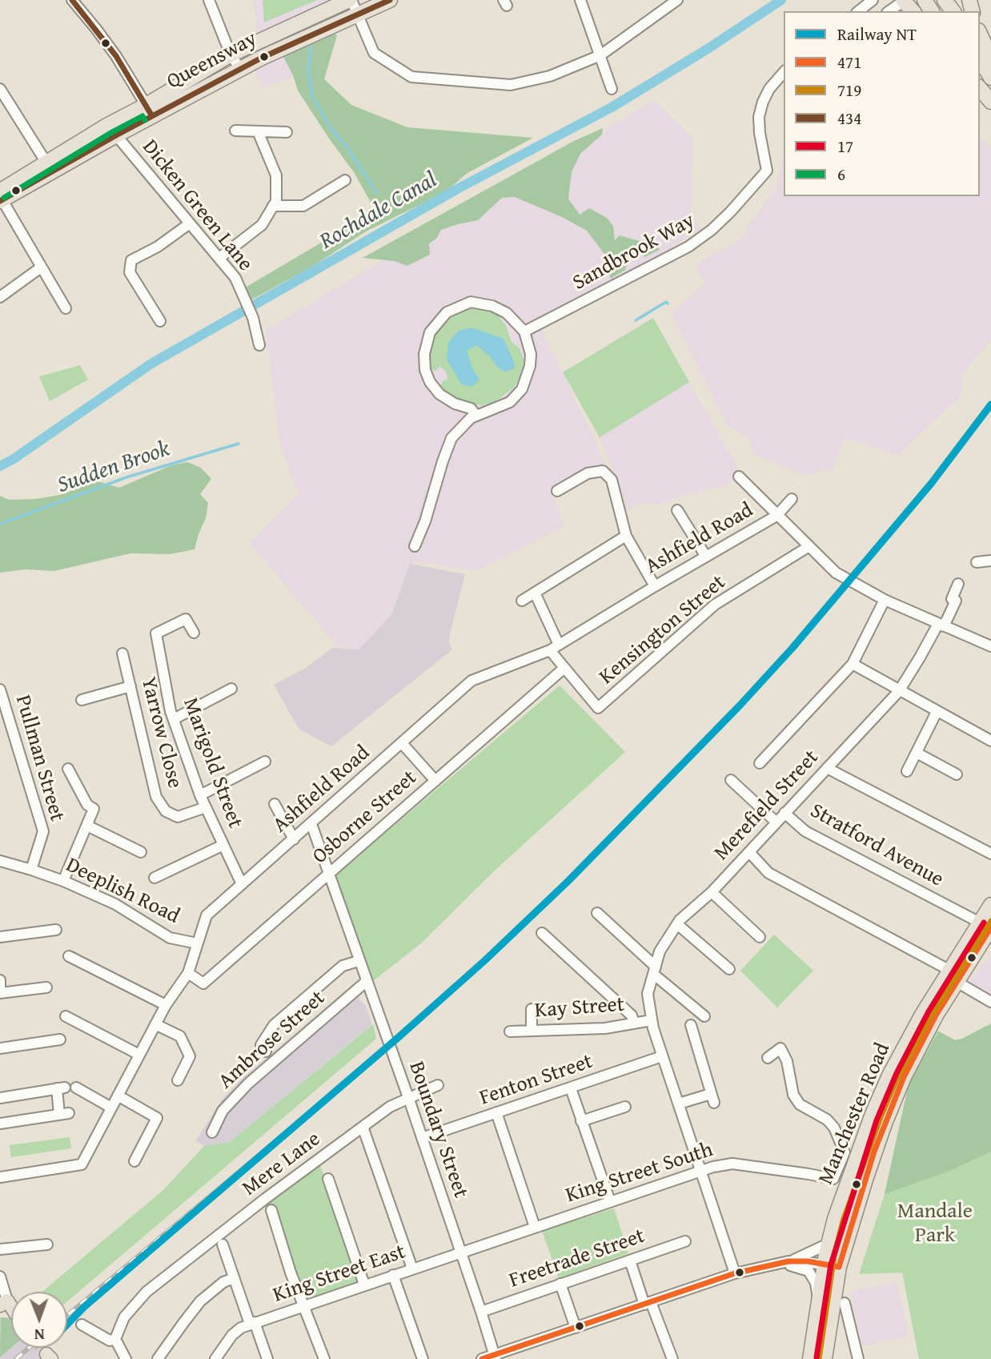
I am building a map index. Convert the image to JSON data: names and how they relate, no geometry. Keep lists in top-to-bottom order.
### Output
{
  "streets": {
    "highway": ["Queensway", "Manchester Road"],
    "street": [
      "Dicken Green Lane",
      "Sandbrook Way",
      "Ashfield Road",
      "Kensington Street",
      "Yarrow Close",
      "Pullman Street",
      "Marigold Street",
      "Merefield Street",
      "Osborne Street",
      "Stratford Avenue",
      "Deeplish Road",
      "Kay Street",
      "Ambrose Street",
      "Fenton Street",
      "Boundary Street",
      "Mere Lane",
      "King Street South",
      "Freetrade Street",
      "King Street East"
    ]
  },
  "crossings": [
    ["Queensway", "Dicken Green Lane"],
    ["Ashfield Road", "Marigold Street"],
    ["Ashfield Road", "Osborne Street"],
    ["Ashfield Road", "Deeplish Road"],
    ["Ashfield Road", "Boundary Street"],
    ["Kensington Street", "Osborne Street"],
    ["Yarrow Close", "Marigold Street"],
    ["Pullman Street", "Deeplish Road"],
    ["Merefield Street", "Stratford Avenue"],
    ["Merefield Street", "Kay Street"],
    ["Merefield Street", "Fenton Street"],
    ["Merefield Street", "King Street South"],
    ["Osborne Street", "Boundary Street"],
    ["Stratford Avenue", "Manchester Road"],
    ["Ambrose Street", "Boundary Street"],
    ["Fenton Street", "Boundary Street"],
    ["Boundary Street", "Mere Lane"],
    ["Boundary Street", "King Street South"],
    ["Boundary Street", "Freetrade Street"],
    ["Boundary Street", "King Street East"],
    ["King Street South", "King Street East"]
  ],
  "water": ["Rochdale Canal", "Sudden Brook"],
  "parks": ["Mandale Park"],
  "lines": [
    "transit line 434",
    "transit line 6",
    "rail line NT",
    "transit line 719",
    "transit line 17",
    "transit line 471"
  ],
  "legend": [
    "Railway NT",
    "471",
    "719",
    "434",
    "17",
    "6"
  ],
  "north": "bottom"
}
